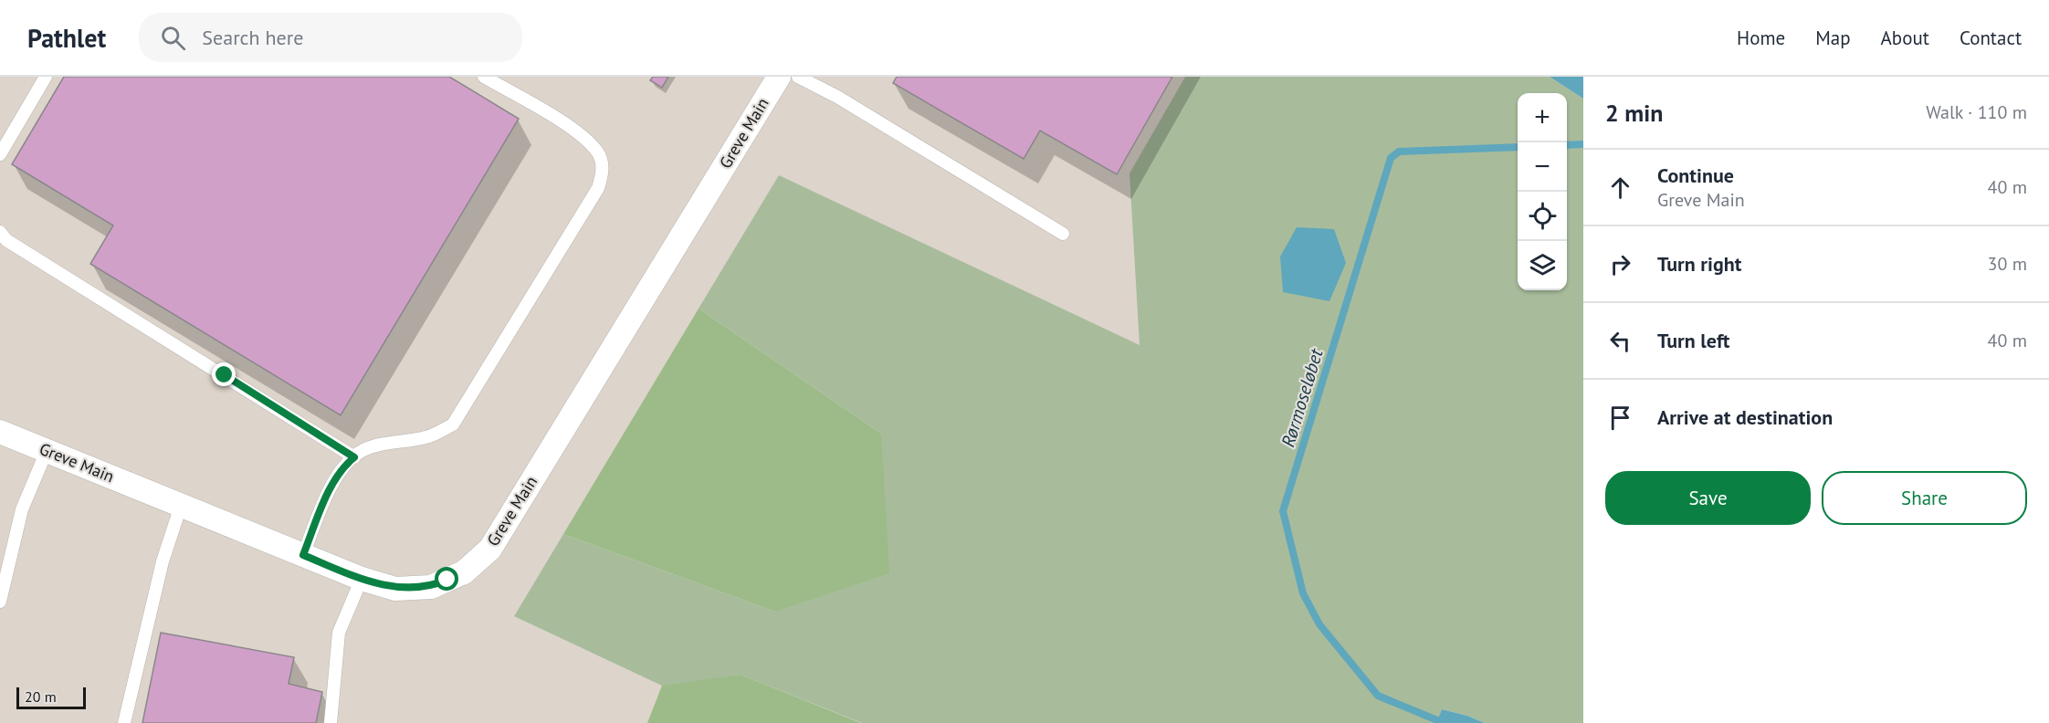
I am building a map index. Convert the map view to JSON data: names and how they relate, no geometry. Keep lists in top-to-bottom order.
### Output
{
  "streets": {
    "street": ["Greve Main"]
  },
  "water": ["Rørmoseløbet"],
  "scale_bar": "20 m",
  "page": {
    "header": "Pathlet",
    "search": "Search here",
    "nav": [
      "Home",
      "Map",
      "About",
      "Contact"
    ],
    "heading": ["2 min", "Walk · 110 m"],
    "map_buttons": ["+", "−"],
    "list": [
      ["Continue", "Greve Main", "40 m"],
      ["Turn right", "30 m"],
      ["Turn left", "40 m"],
      "Arrive at destination"
    ],
    "buttons": ["Save", "Share"],
    "scale": "20 m"
  }
}
